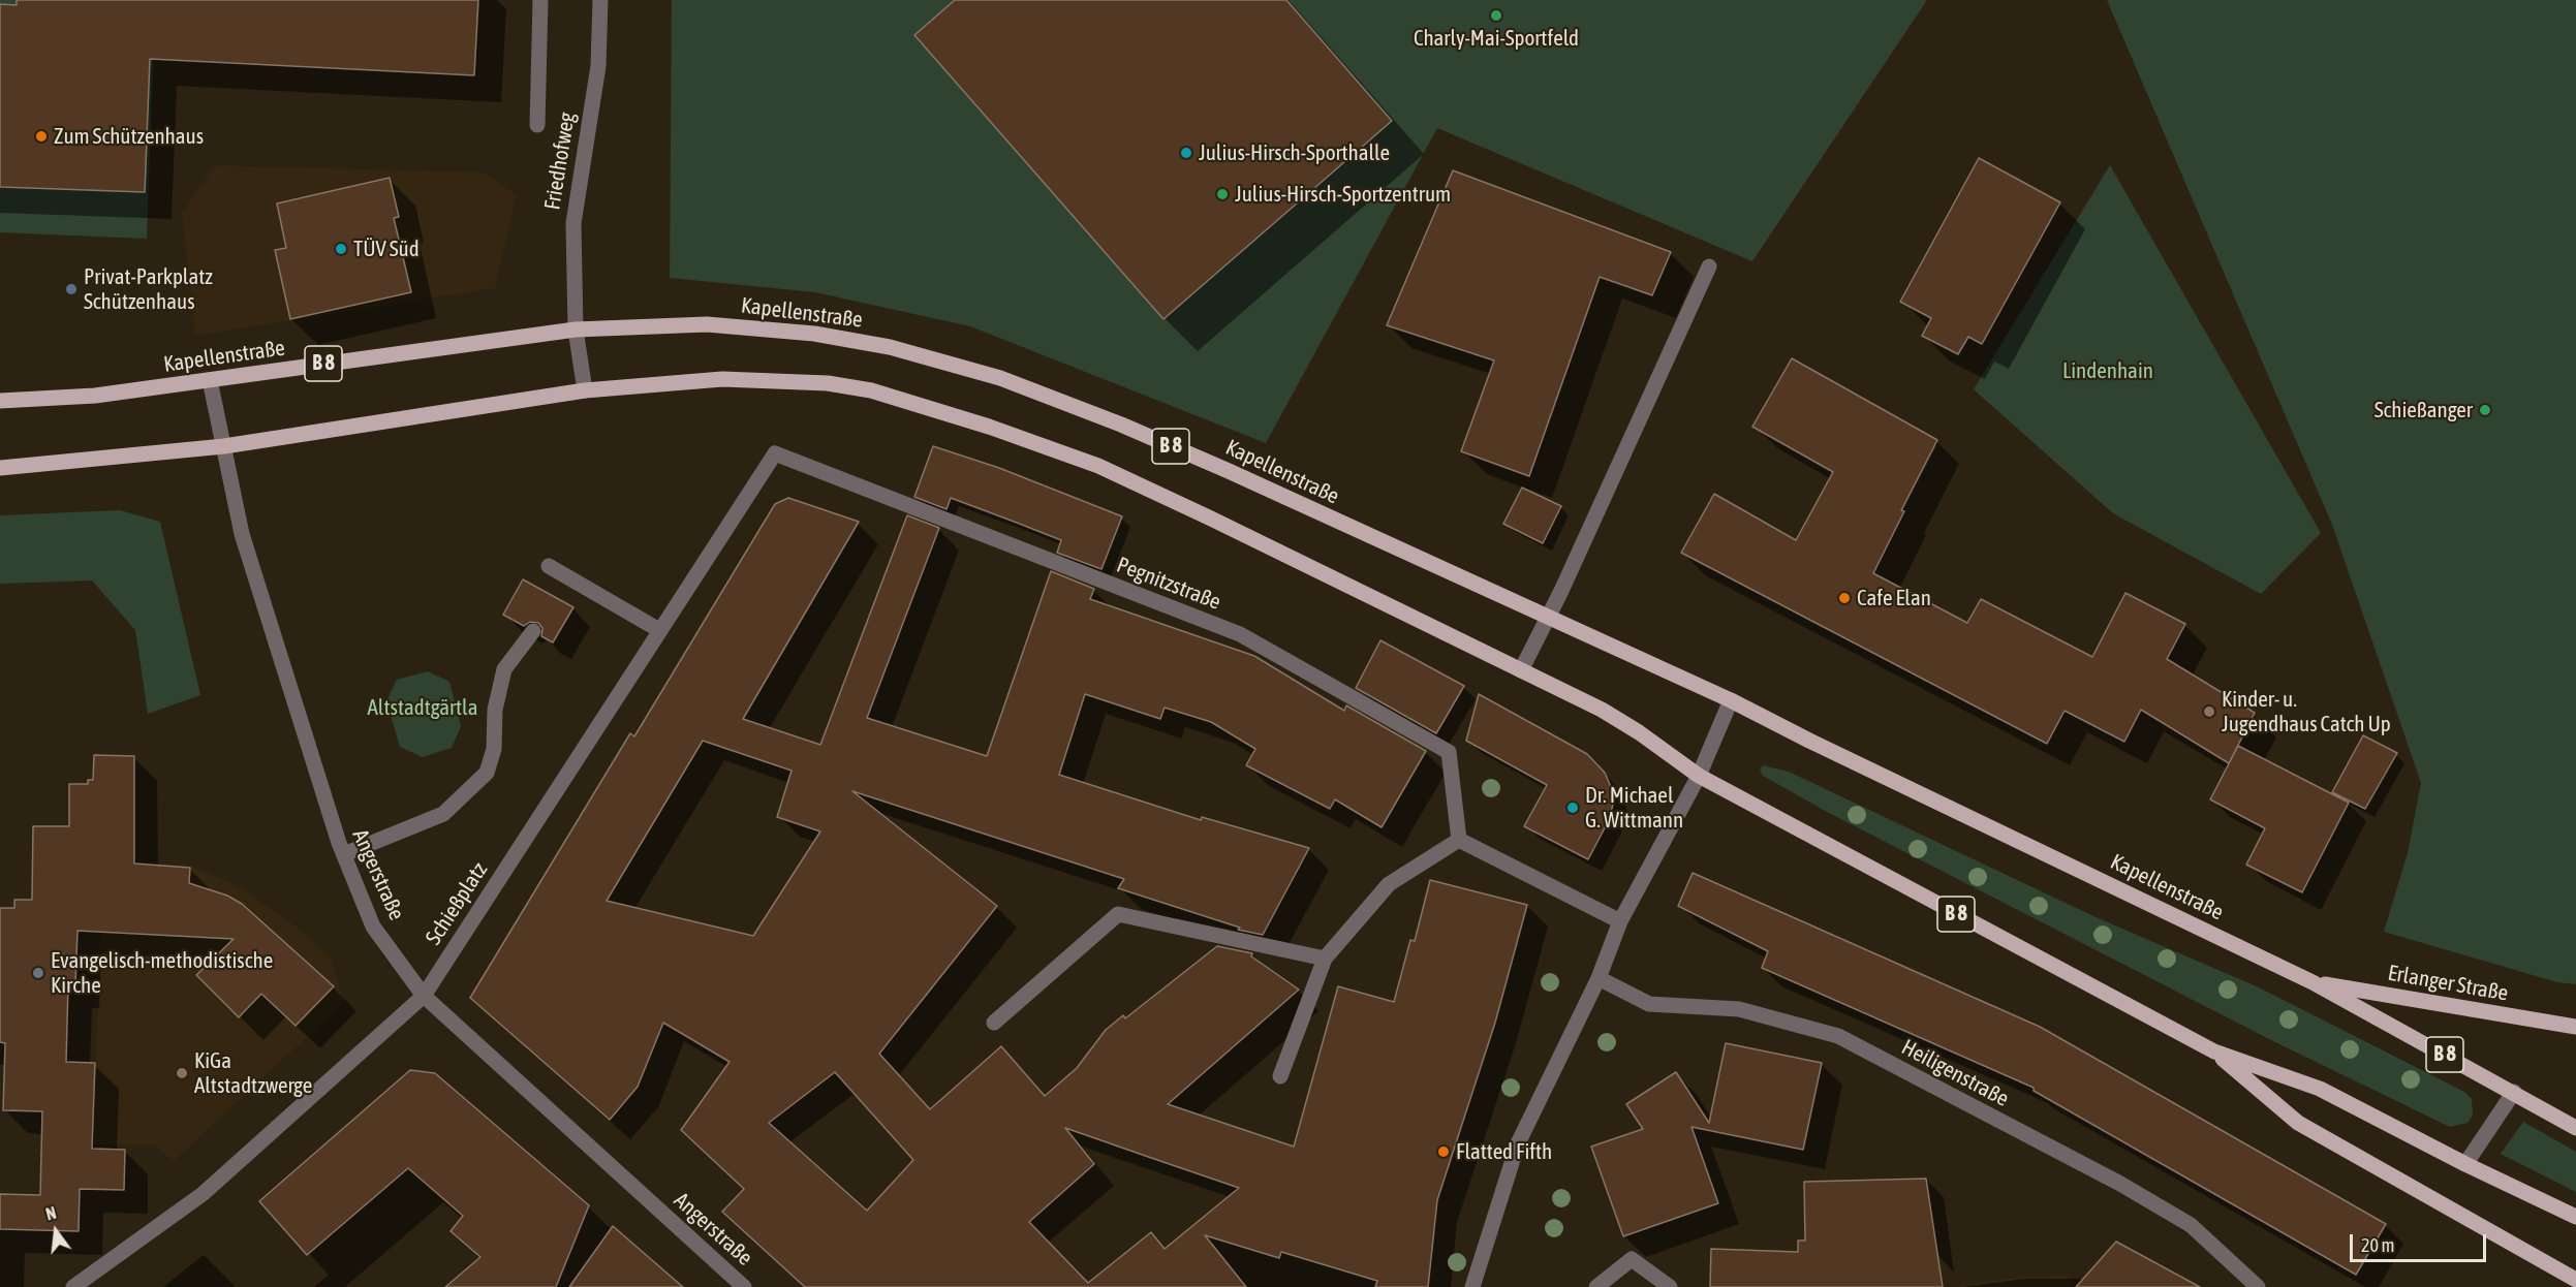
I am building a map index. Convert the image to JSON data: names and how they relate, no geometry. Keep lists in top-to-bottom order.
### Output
{
  "streets": {
    "main road": ["Kapellenstraße", "B 8", "Erlanger Straße"],
    "street": [
      "Friedhofweg",
      "Pegnitzstraße",
      "Angerstraße",
      "Schießplatz",
      "Heiligenstraße"
    ]
  },
  "crossings": [
    ["Friedhofweg", "Kapellenstraße"],
    ["Friedhofweg", "B 8"],
    ["Kapellenstraße", "Angerstraße"],
    ["Kapellenstraße", "Erlanger Straße"],
    ["B 8", "Angerstraße"],
    ["Pegnitzstraße", "Schießplatz"],
    ["Angerstraße", "Schießplatz"]
  ],
  "parks": ["Lindenhain", "Altstadtgärtla"],
  "places": [
    "Charly-Mai-Sportfeld",
    "Zum Schützenhaus",
    "Julius-Hirsch-Sporthalle",
    "Julius-Hirsch-Sportzentrum",
    "TÜV Süd",
    "Privat-Parkplatz Schützenhaus",
    "Schießanger",
    "Cafe Elan",
    "Kinder- u. Jugendhaus Catch Up",
    "Dr. Michael G. Wittmann",
    "Evangelisch-methodistische Kirche",
    "KiGa Altstadtzwerge",
    "Flatted Fifth"
  ],
  "scale_bar": "20 m",
  "north": "top"
}
